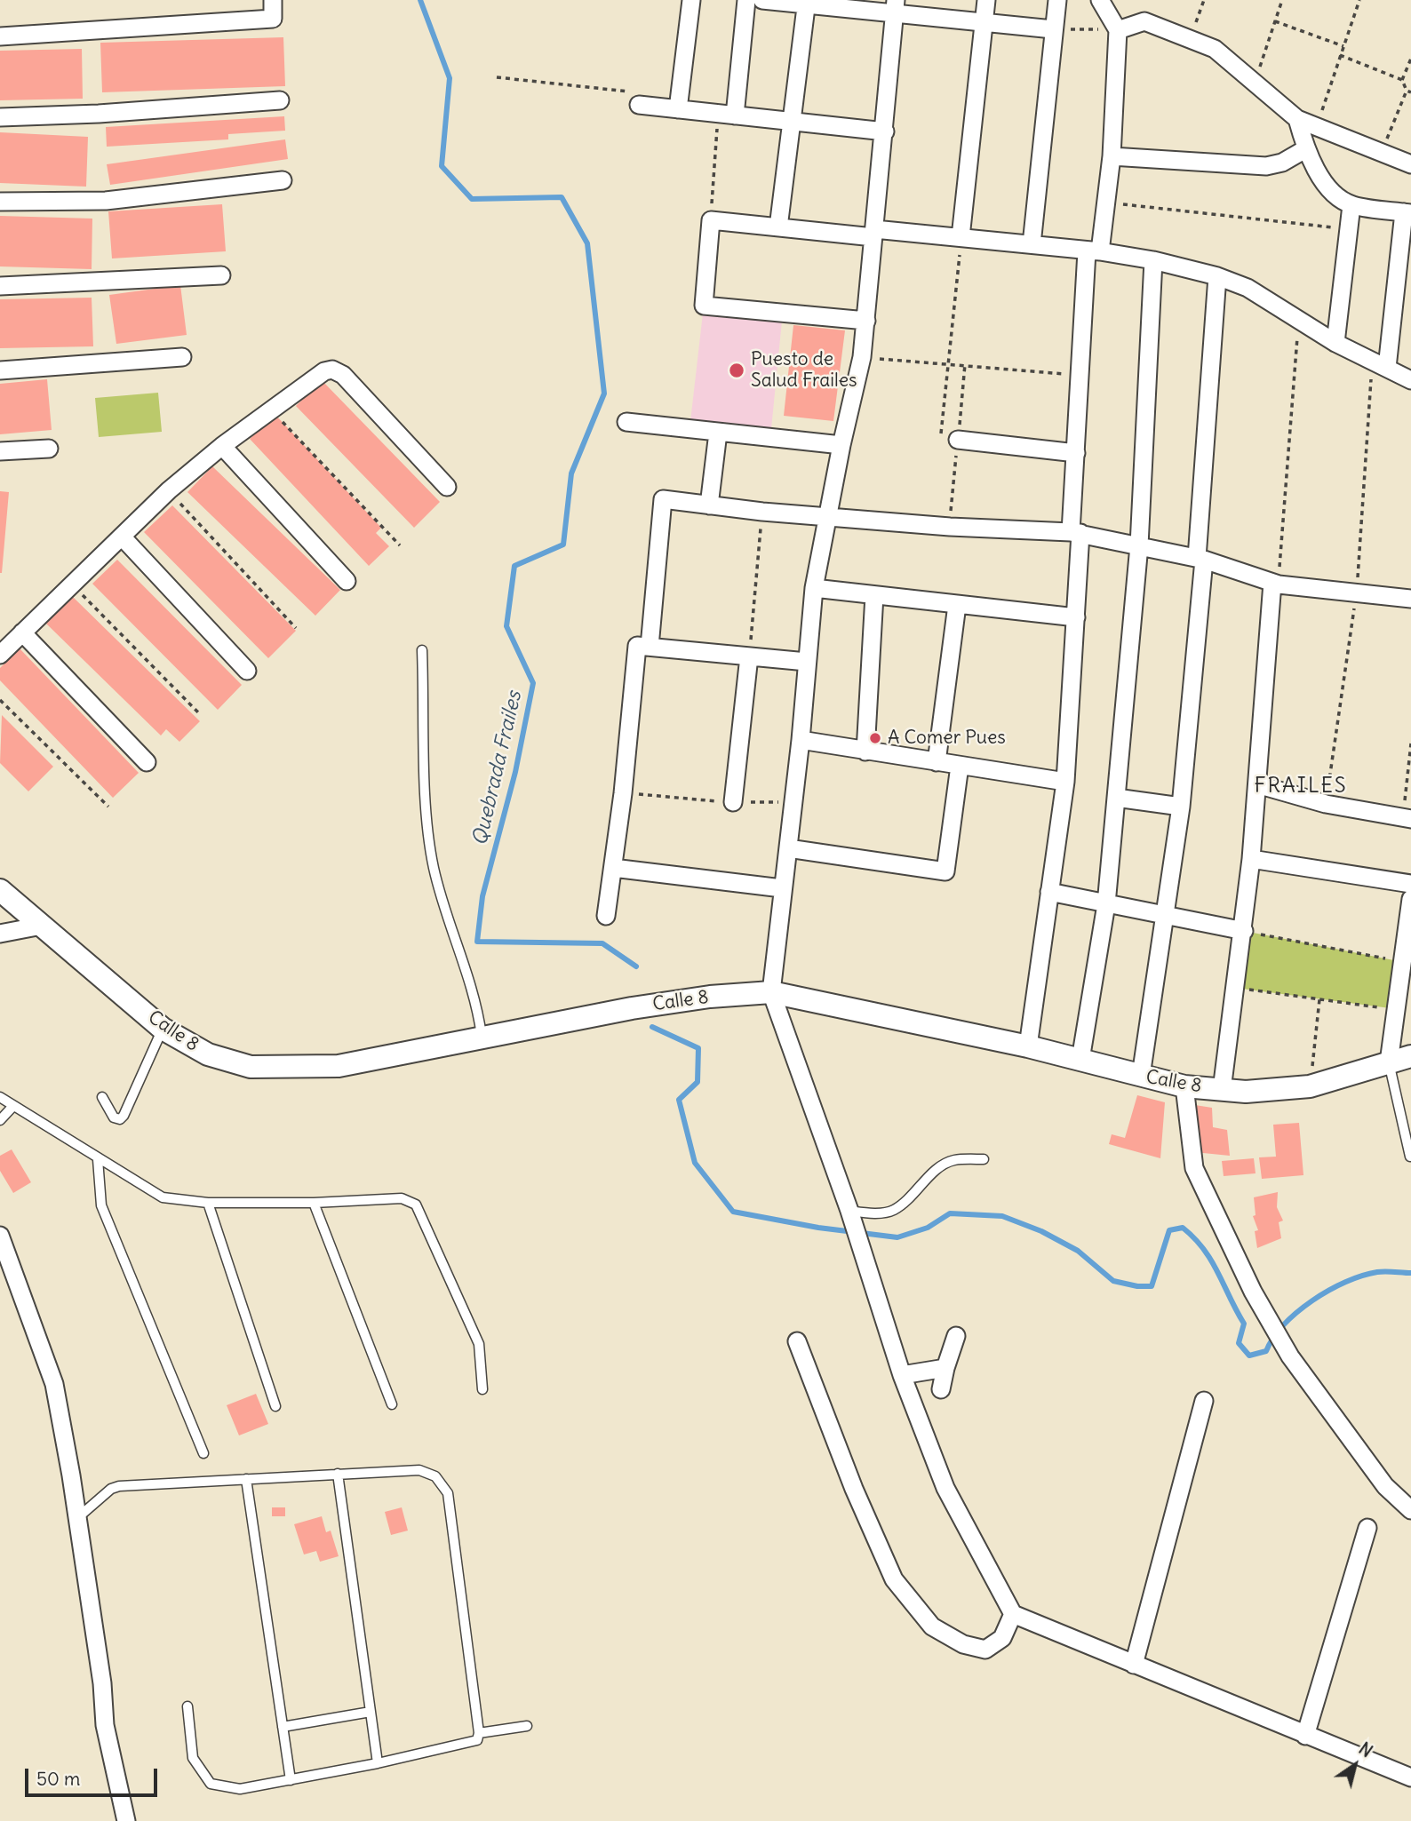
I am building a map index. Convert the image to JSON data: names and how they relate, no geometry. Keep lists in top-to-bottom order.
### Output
{
  "streets": {
    "street": ["Calle 8"]
  },
  "districts": ["FRAILES"],
  "water": ["Quebrada Frailes"],
  "places": ["Puesto de Salud Frailes", "A Comer Pues"],
  "scale_bar": "50 m",
  "north": "top right"
}
